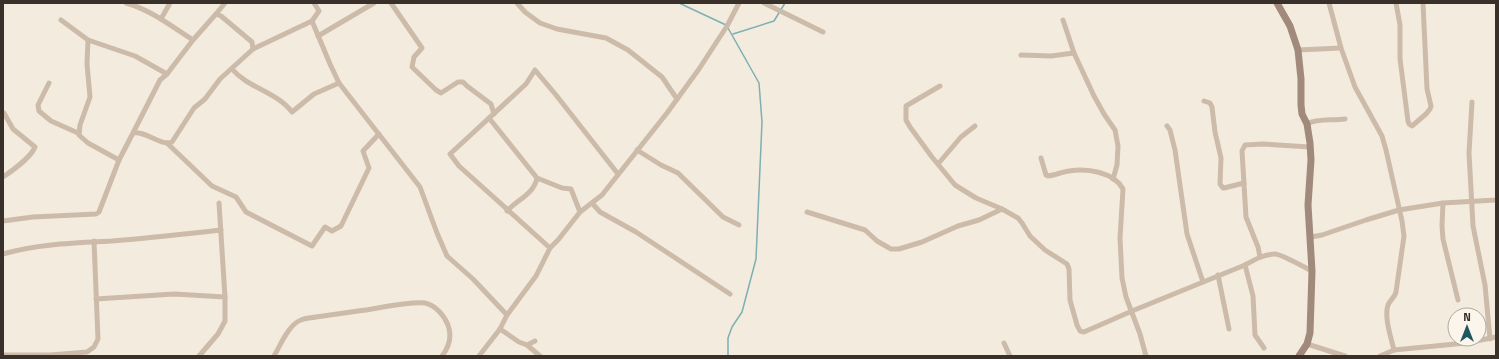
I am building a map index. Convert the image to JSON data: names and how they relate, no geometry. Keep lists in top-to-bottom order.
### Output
{
  "north": "top"
}
